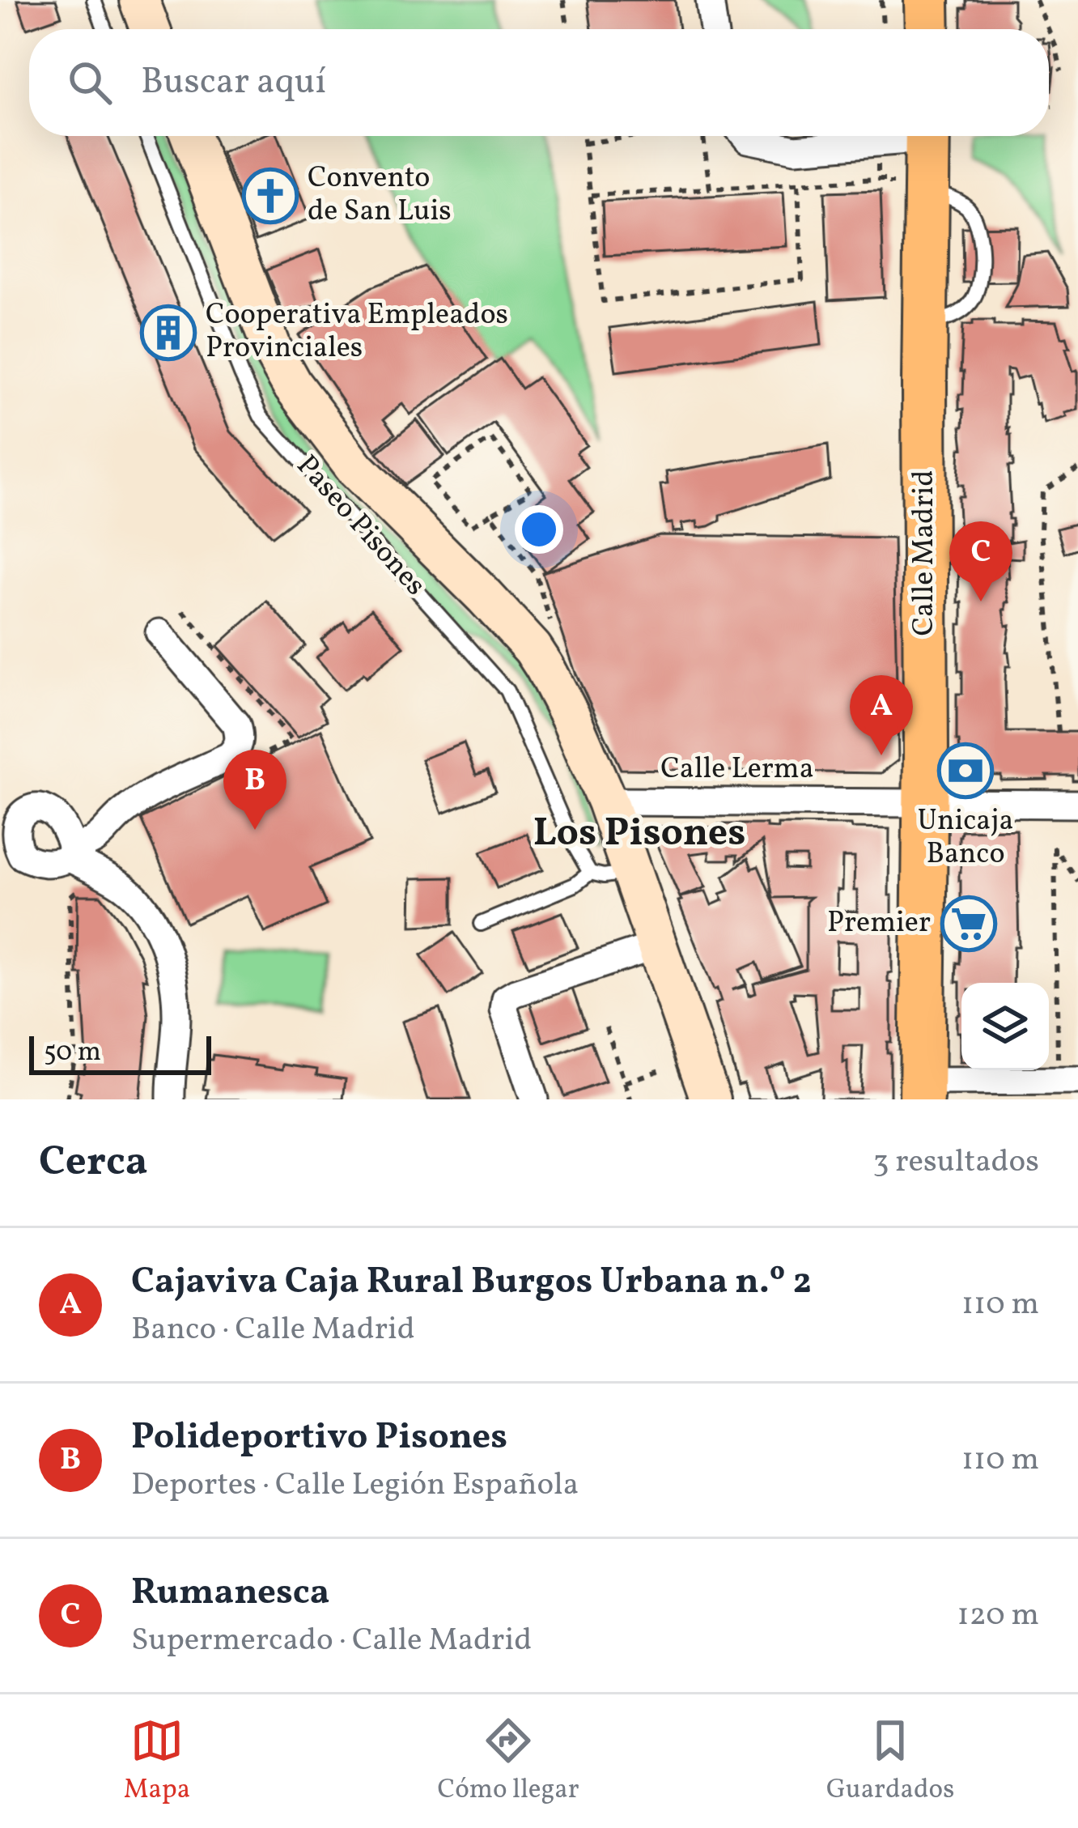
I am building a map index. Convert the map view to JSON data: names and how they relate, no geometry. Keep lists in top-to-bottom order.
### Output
{
  "streets": {
    "main road": ["Paseo Pisones", "Calle Madrid"],
    "street": ["Calle Lerma"]
  },
  "crossings": [
    ["Paseo Pisones", "Calle Lerma"],
    ["Calle Madrid", "Calle Lerma"]
  ],
  "districts": ["Los Pisones"],
  "places": {
    "church": ["Convento de San Luis"],
    "building": ["Cooperativa Empleados Provinciales"],
    "bank": ["Unicaja Banco"],
    "supermarket": ["Premier"]
  },
  "scale_bar": "50 m",
  "page": {
    "search": "Buscar aquí",
    "pins": ["C", "A", "B"],
    "scale": "50 m",
    "heading": ["Cerca", "3 resultados"],
    "list": [
      {
        "mark": "A",
        "name": "Cajaviva Caja Rural Burgos Urbana n.º 2",
        "note": "Banco · Calle Madrid",
        "value": "110 m"
      },
      {
        "mark": "B",
        "name": "Polideportivo Pisones",
        "note": "Deportes · Calle Legión Española",
        "value": "110 m"
      },
      {
        "mark": "C",
        "name": "Rumanesca",
        "note": "Supermercado · Calle Madrid",
        "value": "120 m"
      }
    ],
    "nav": ["Mapa", "Cómo llegar", "Guardados"]
  }
}
